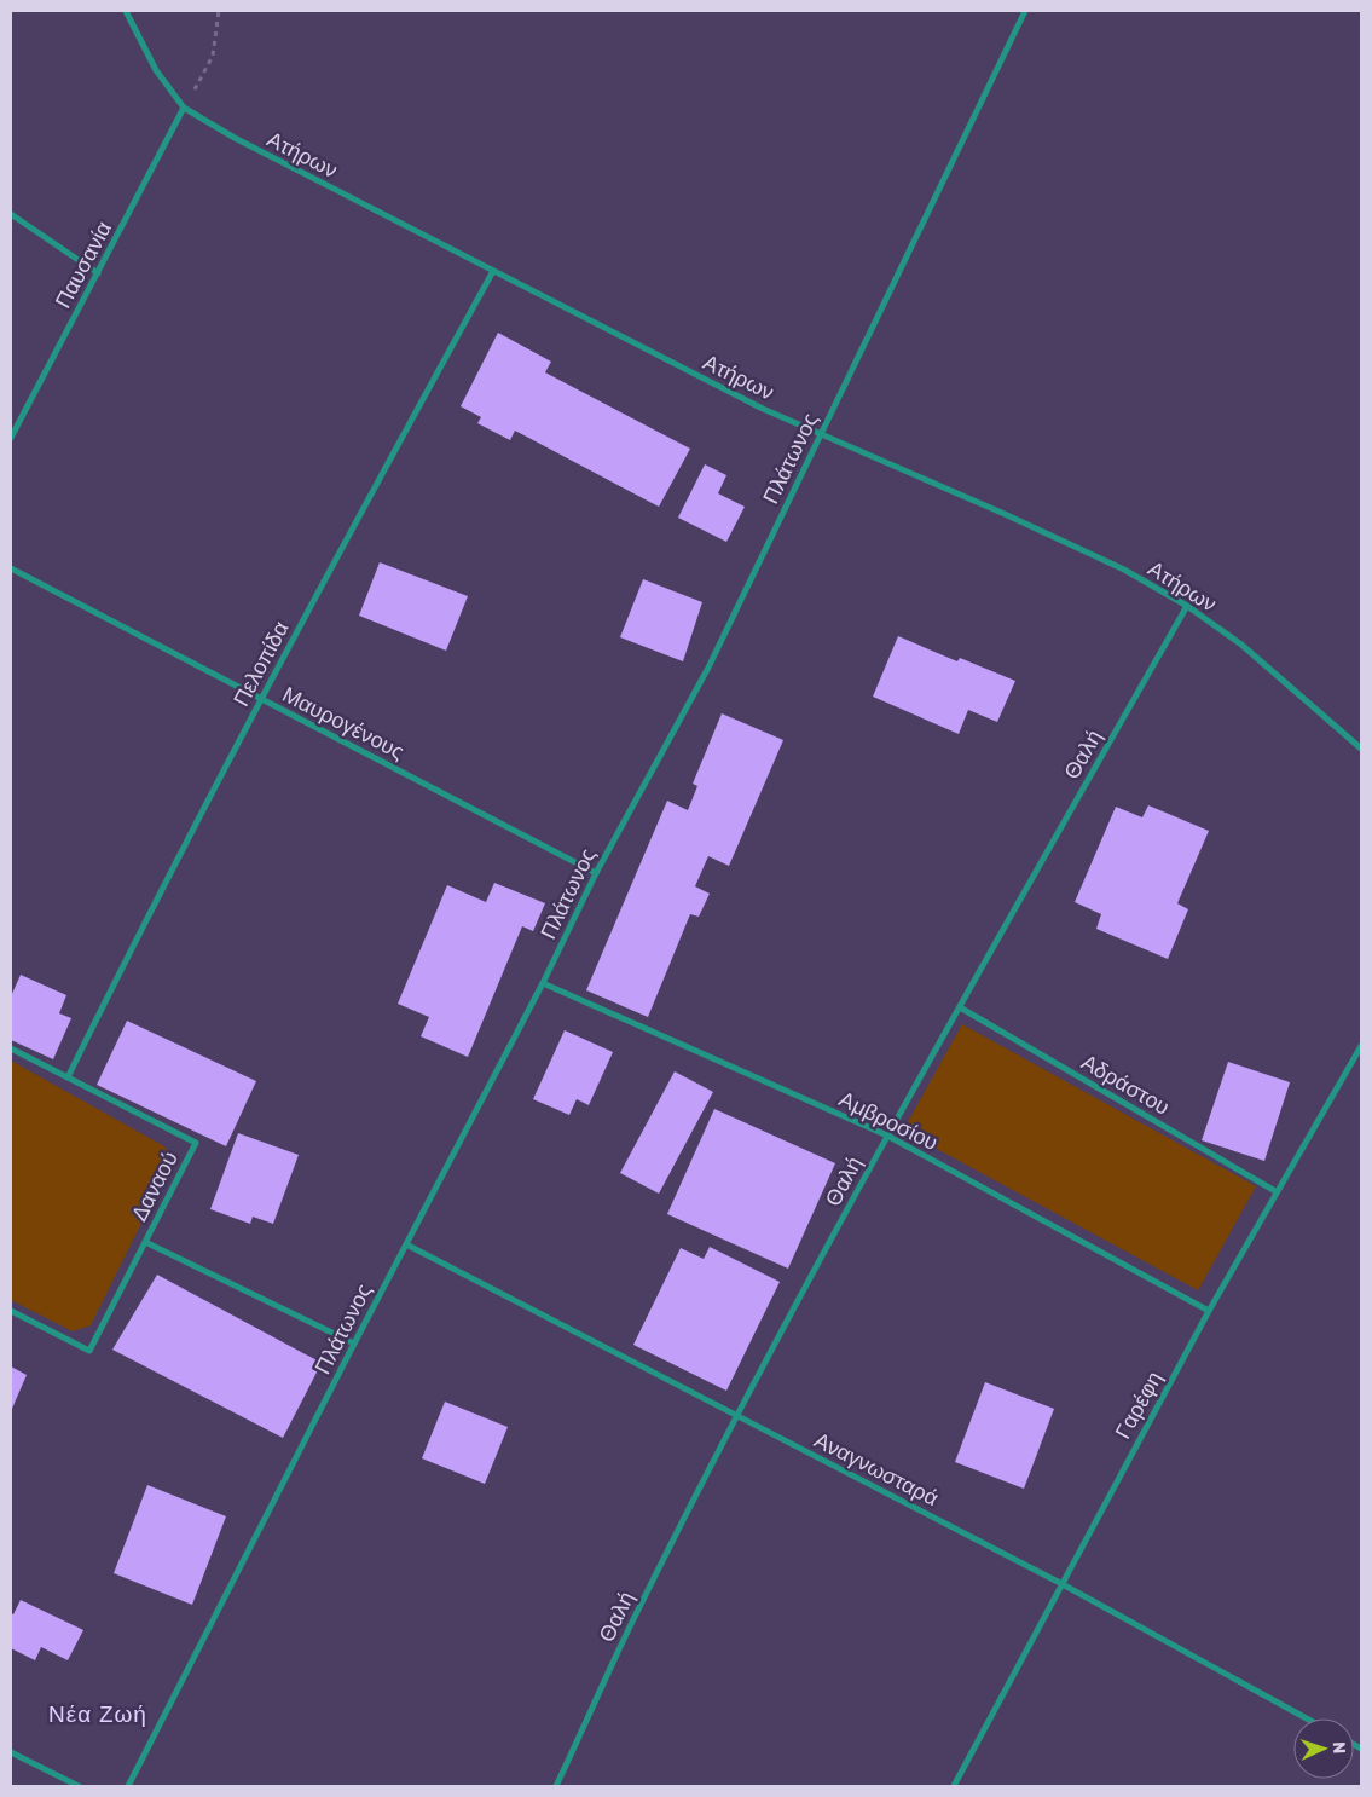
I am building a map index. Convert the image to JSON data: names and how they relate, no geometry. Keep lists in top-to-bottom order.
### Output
{
  "streets": {
    "street": [
      "Ατήρων",
      "Παυσανία",
      "Πλάτωνος",
      "Πελοπίδα",
      "Μαυρογένους",
      "Θαλή",
      "Αδράστου",
      "Αμβροσίου",
      "Δαναού",
      "Γαρέφη",
      "Αναγνωσταρά"
    ]
  },
  "crossings": [
    ["Ατήρων", "Παυσανία"],
    ["Ατήρων", "Πλάτωνος"],
    ["Ατήρων", "Πελοπίδα"],
    ["Ατήρων", "Θαλή"],
    ["Πλάτωνος", "Μαυρογένους"],
    ["Πλάτωνος", "Αμβροσίου"],
    ["Πλάτωνος", "Αναγνωσταρά"],
    ["Πελοπίδα", "Μαυρογένους"],
    ["Πελοπίδα", "Δαναού"],
    ["Θαλή", "Αδράστου"],
    ["Θαλή", "Αμβροσίου"],
    ["Θαλή", "Αναγνωσταρά"],
    ["Αδράστου", "Γαρέφη"],
    ["Αμβροσίου", "Γαρέφη"],
    ["Γαρέφη", "Αναγνωσταρά"]
  ],
  "districts": ["Νέα Ζωή"],
  "north": "right"
}
